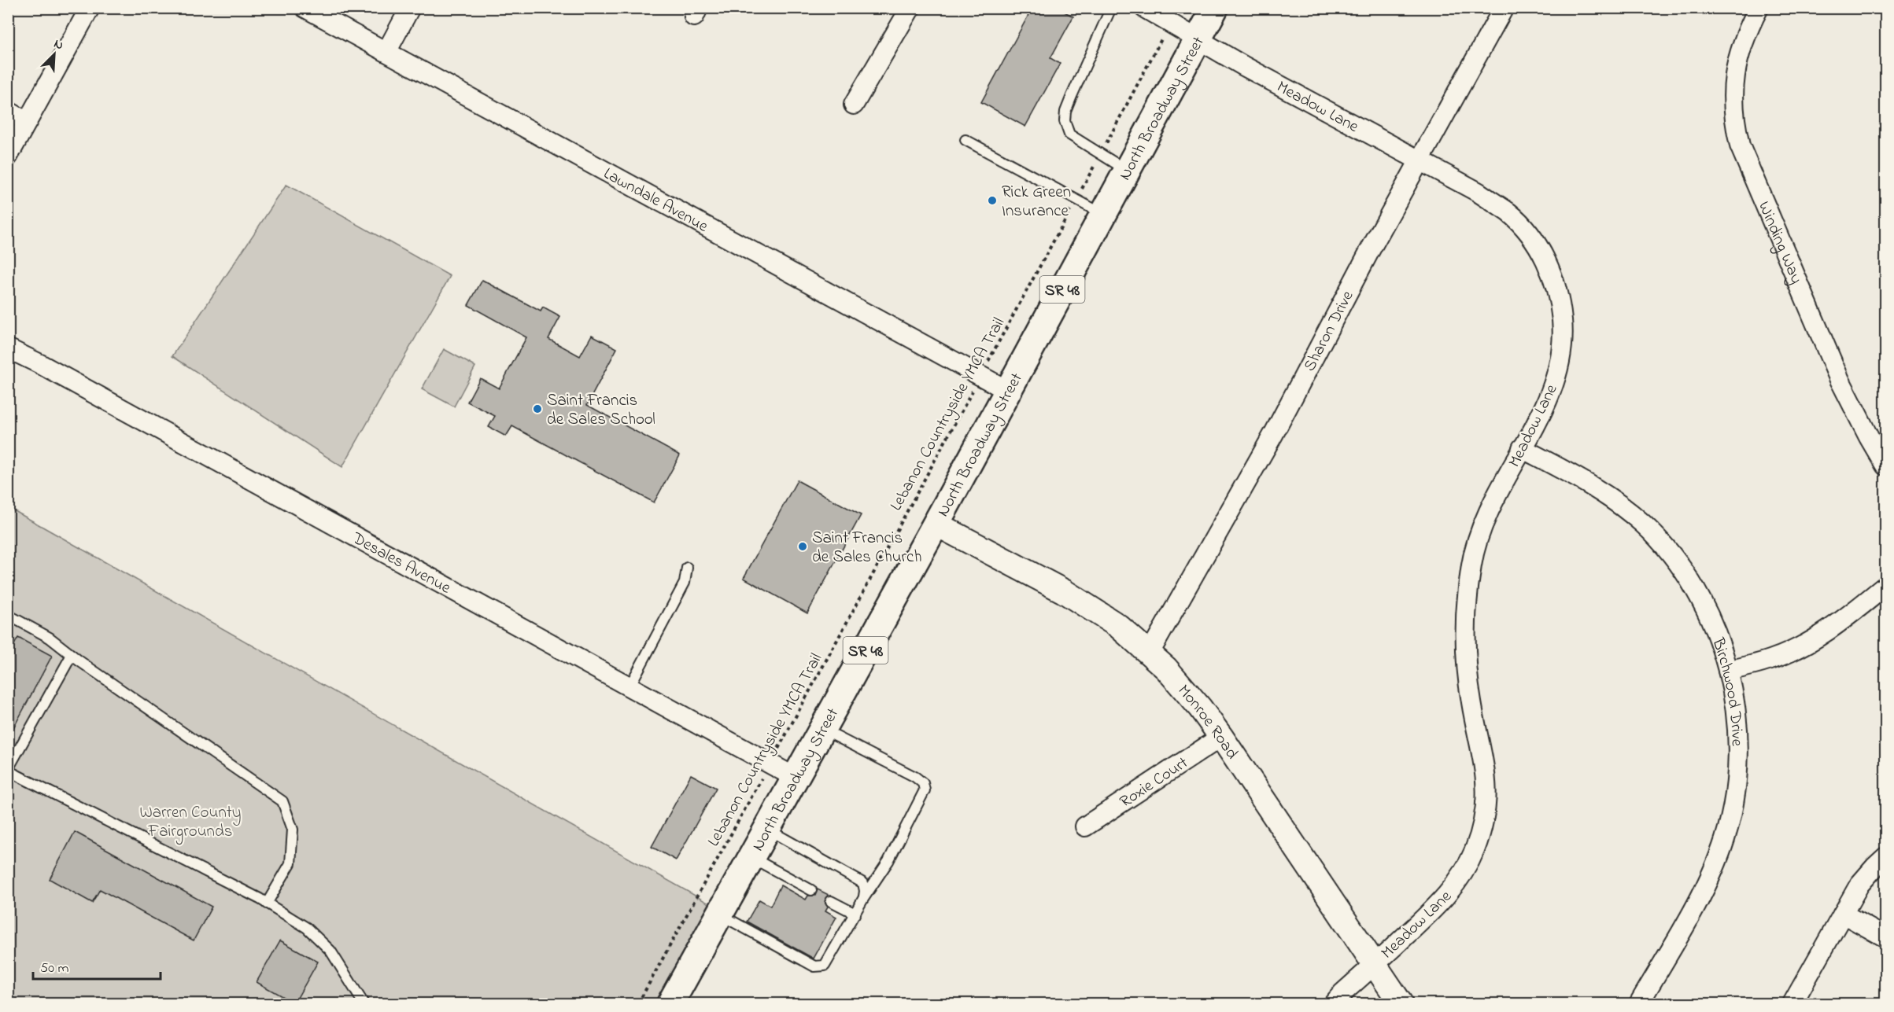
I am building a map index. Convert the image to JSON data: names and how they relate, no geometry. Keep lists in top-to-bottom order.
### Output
{
  "streets": {
    "main road": ["North Broadway Street", "SR 48"],
    "street": [
      "Meadow Lane",
      "Lawndale Avenue",
      "Winding Way",
      "Sharon Drive",
      "Desales Avenue",
      "Birchwood Drive",
      "Monroe Road",
      "Roxie Court"
    ],
    "path": ["Lebanon Countryside YMCA Trail"]
  },
  "crossings": [
    ["Meadow Lane", "North Broadway Street"],
    ["Meadow Lane", "Sharon Drive"],
    ["Meadow Lane", "Lebanon Countryside YMCA Trail"],
    ["Meadow Lane", "Birchwood Drive"],
    ["Meadow Lane", "Monroe Road"],
    ["North Broadway Street", "Lawndale Avenue"],
    ["North Broadway Street", "Desales Avenue"],
    ["North Broadway Street", "Monroe Road"],
    ["Lawndale Avenue", "Lebanon Countryside YMCA Trail"],
    ["Sharon Drive", "Monroe Road"],
    ["Lebanon Countryside YMCA Trail", "Desales Avenue"],
    ["Monroe Road", "Roxie Court"]
  ],
  "parks": ["Warren County Fairgrounds"],
  "places": ["Rick Green Insurance", "Saint Francis de Sales School", "Saint Francis de Sales Church"],
  "scale_bar": "50 m",
  "north": "top right"
}
